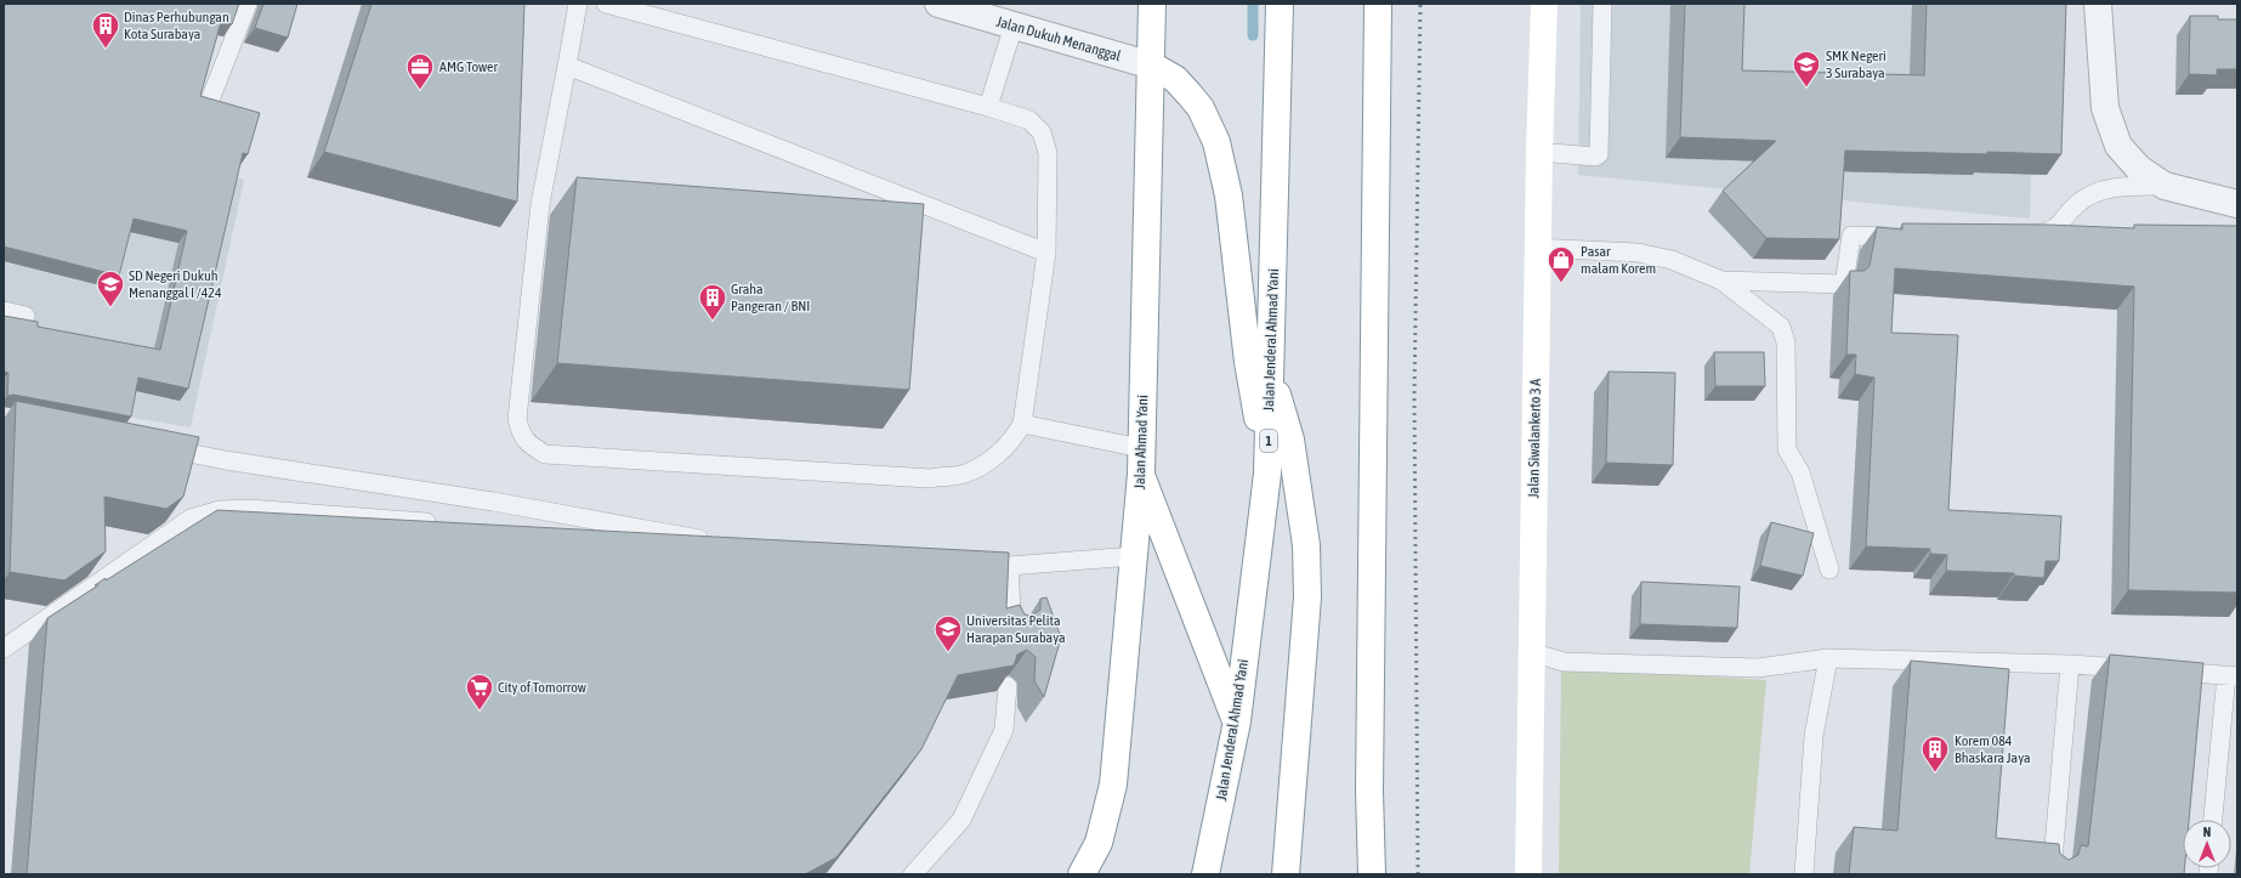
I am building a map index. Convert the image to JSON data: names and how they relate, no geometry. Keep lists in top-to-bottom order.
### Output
{
  "streets": {
    "main road": [
      "Jalan Jenderal Ahmad Yani",
      "Jalan Siwalankerto 3 A",
      "1",
      "Jalan Ahmad Yani"
    ],
    "street": ["Jalan Dukuh Menanggal"]
  },
  "crossings": [
    ["Jalan Dukuh Menanggal", "Jalan Ahmad Yani"]
  ],
  "places": {
    "building": ["Dinas Perhubungan Kota Surabaya", "Graha Pangeran / BNI", "Korem 084 Bhaskara Jaya"],
    "school or university": ["SMK Negeri 3 Surabaya", "SD Negeri Dukuh Menanggal I /424", "Universitas Pelita Harapan Surabaya"],
    "office": ["AMG Tower"],
    "shop": ["Pasar malam Korem"],
    "supermarket": ["City of Tomorrow"]
  },
  "north": "top"
}
